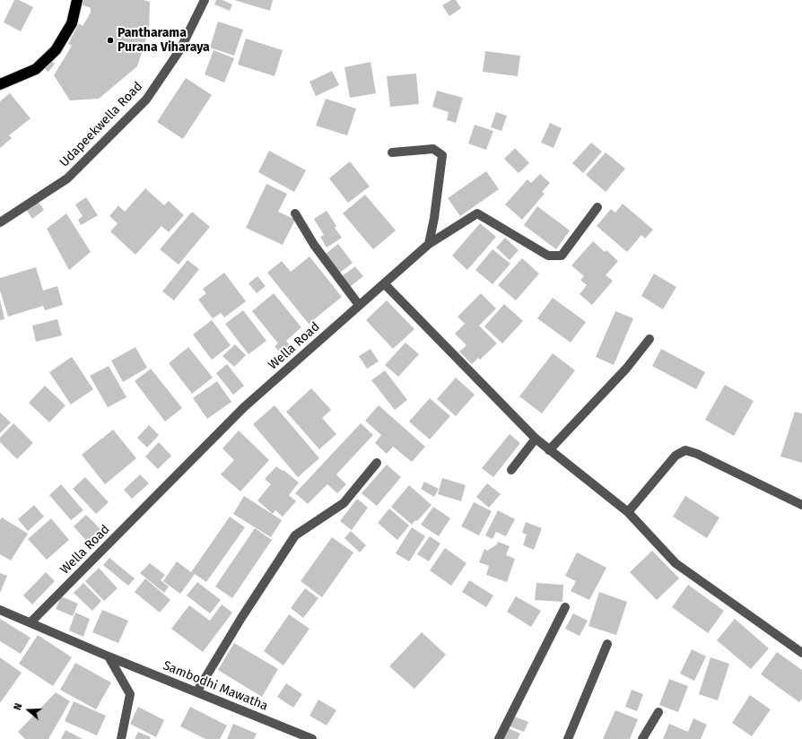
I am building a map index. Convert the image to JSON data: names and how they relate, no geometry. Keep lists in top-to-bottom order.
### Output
{
  "streets": {
    "street": ["Udapeekwella Road", "Wella Road", "Sambodhi Mawatha"]
  },
  "crossings": [
    ["Wella Road", "Sambodhi Mawatha"]
  ],
  "places": ["Pantharama Purana Viharaya"],
  "north": "left"
}
